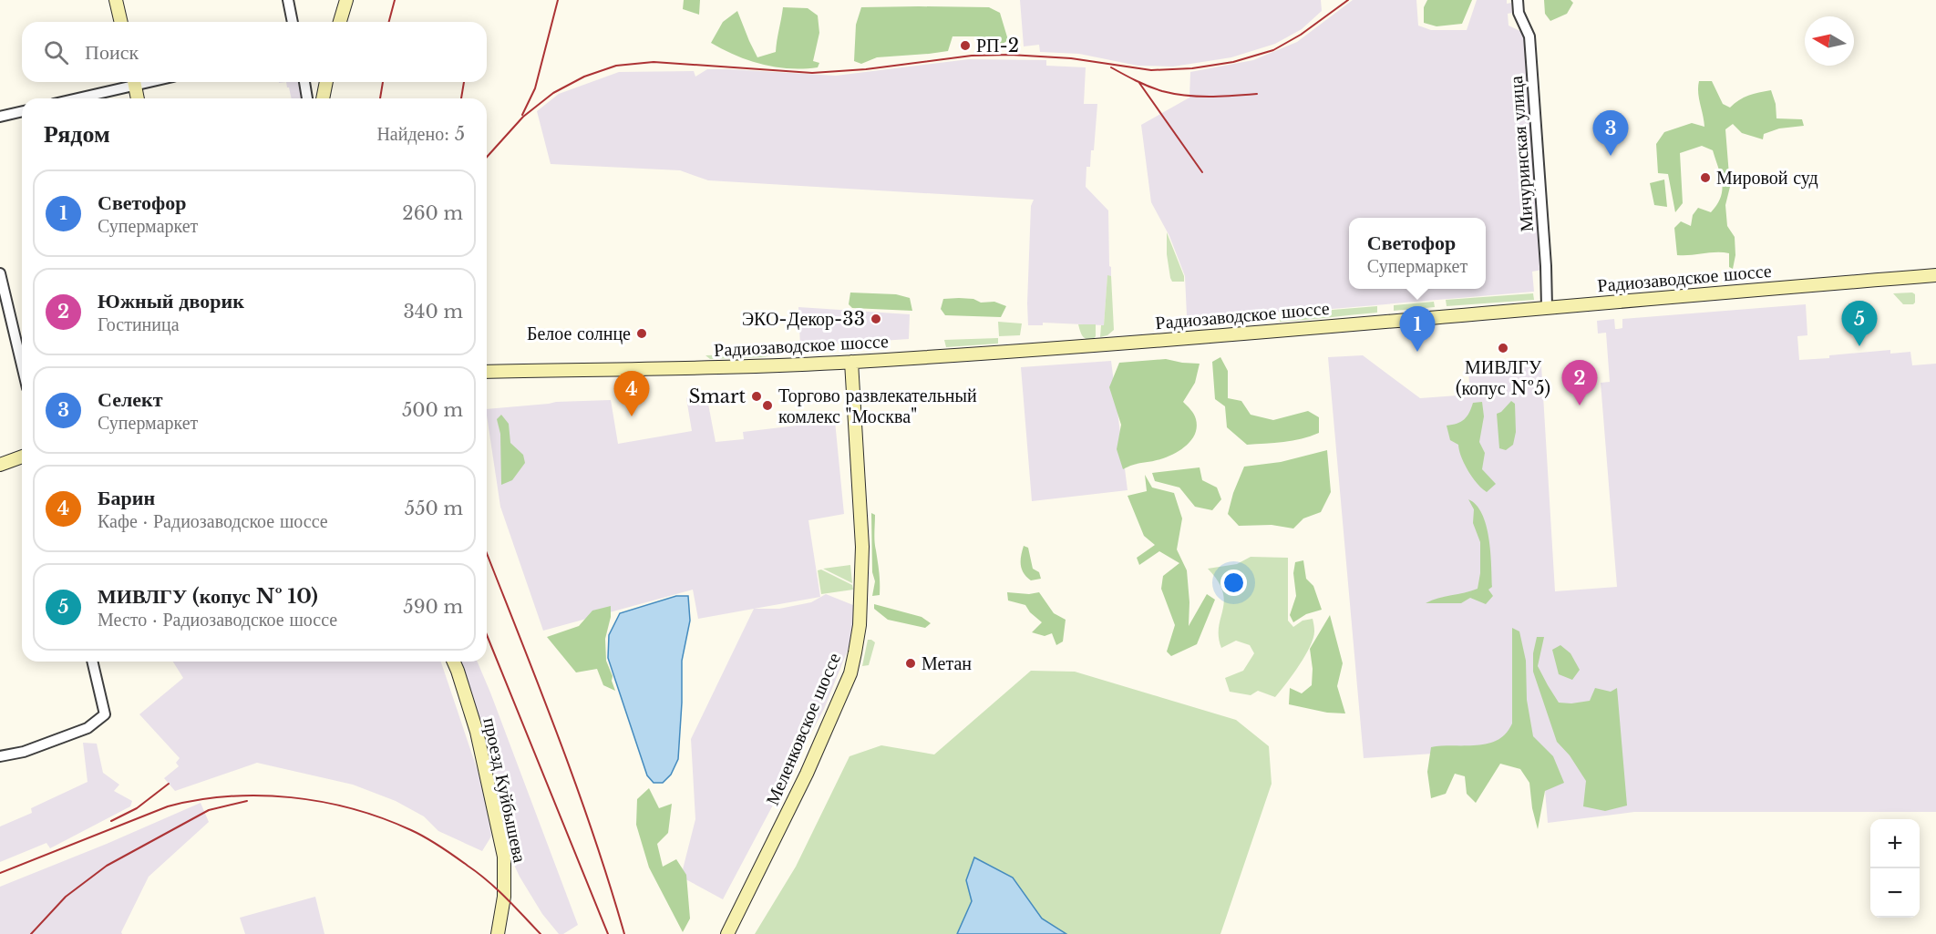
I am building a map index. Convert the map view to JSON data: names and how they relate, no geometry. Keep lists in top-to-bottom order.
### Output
{
  "streets": {
    "street": [
      "Мичуринская улица",
      "Радиозаводское шоссе",
      "Меленковское шоссе",
      "проезд Куйбышева"
    ]
  },
  "crossings": [
    ["Мичуринская улица", "Радиозаводское шоссе"],
    ["Радиозаводское шоссе", "Меленковское шоссе"]
  ],
  "places": [
    "РП-2",
    "Мировой суд",
    "ЭКО-Декор-33",
    "Белое солнце",
    "МИВЛГУ (копус №5)",
    "Smart",
    "Торгово развлекательный комлекс \"Москва\"",
    "Метан"
  ],
  "north": "left",
  "page": {
    "search": "Поиск",
    "heading": ["Рядом", "Найдено: 5"],
    "pins": [
      "3",
      "5",
      "1",
      "2",
      "4"
    ],
    "list": [
      {
        "mark": "1",
        "name": "Светофор",
        "note": "Супермаркет",
        "value": "260 m"
      },
      {
        "mark": "2",
        "name": "Южный дворик",
        "note": "Гостиница",
        "value": "340 m"
      },
      {
        "mark": "3",
        "name": "Селект",
        "note": "Супермаркет",
        "value": "500 m"
      },
      {
        "mark": "4",
        "name": "Барин",
        "note": "Кафе · Радиозаводское шоссе",
        "value": "550 m"
      },
      {
        "mark": "5",
        "name": "МИВЛГУ (копус № 10)",
        "note": "Место · Радиозаводское шоссе",
        "value": "590 m"
      }
    ],
    "popup": ["Светофор", "Супермаркет"],
    "map_buttons": ["+", "−"]
  }
}
